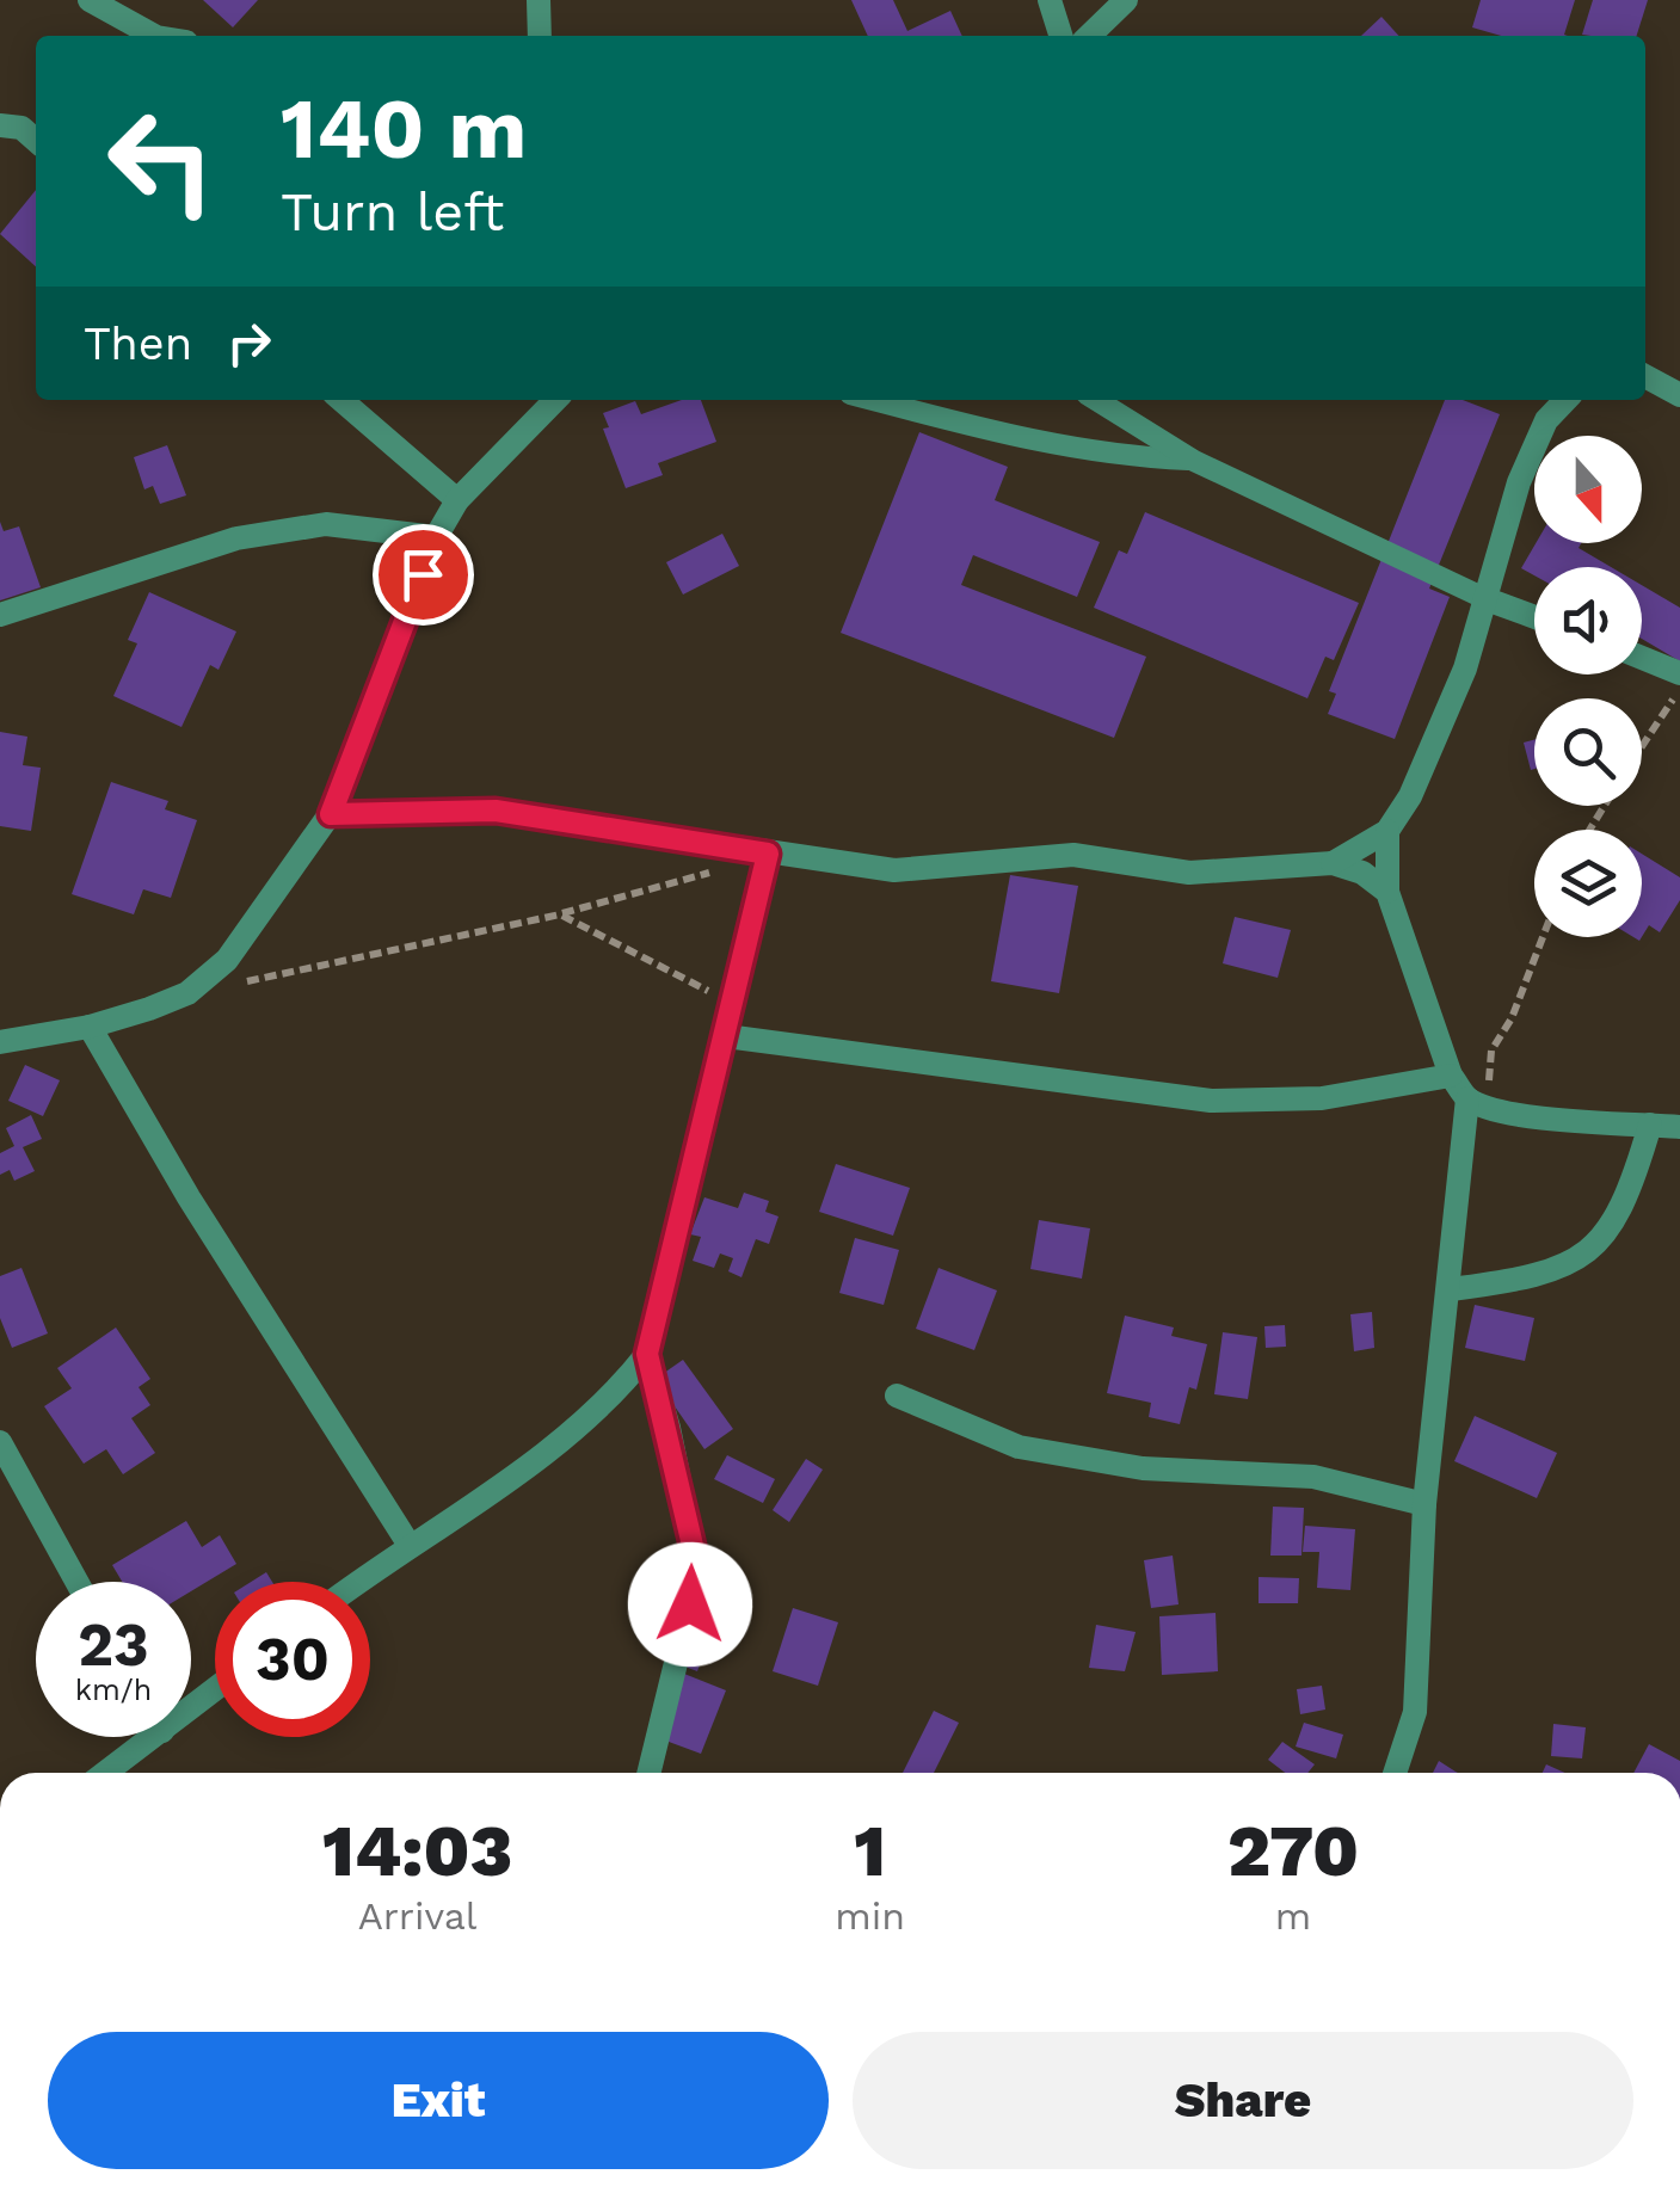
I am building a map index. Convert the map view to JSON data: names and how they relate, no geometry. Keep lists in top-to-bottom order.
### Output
{
  "north": "bottom",
  "page": {
    "turn": ["140 m", "Turn left"],
    "then": "Then",
    "speed": "23 km/h",
    "limit": "30",
    "eta": [
      "14:03",
      "Arrival",
      "1",
      "min",
      "270",
      "m"
    ],
    "buttons": ["Exit", "Share"]
  }
}
